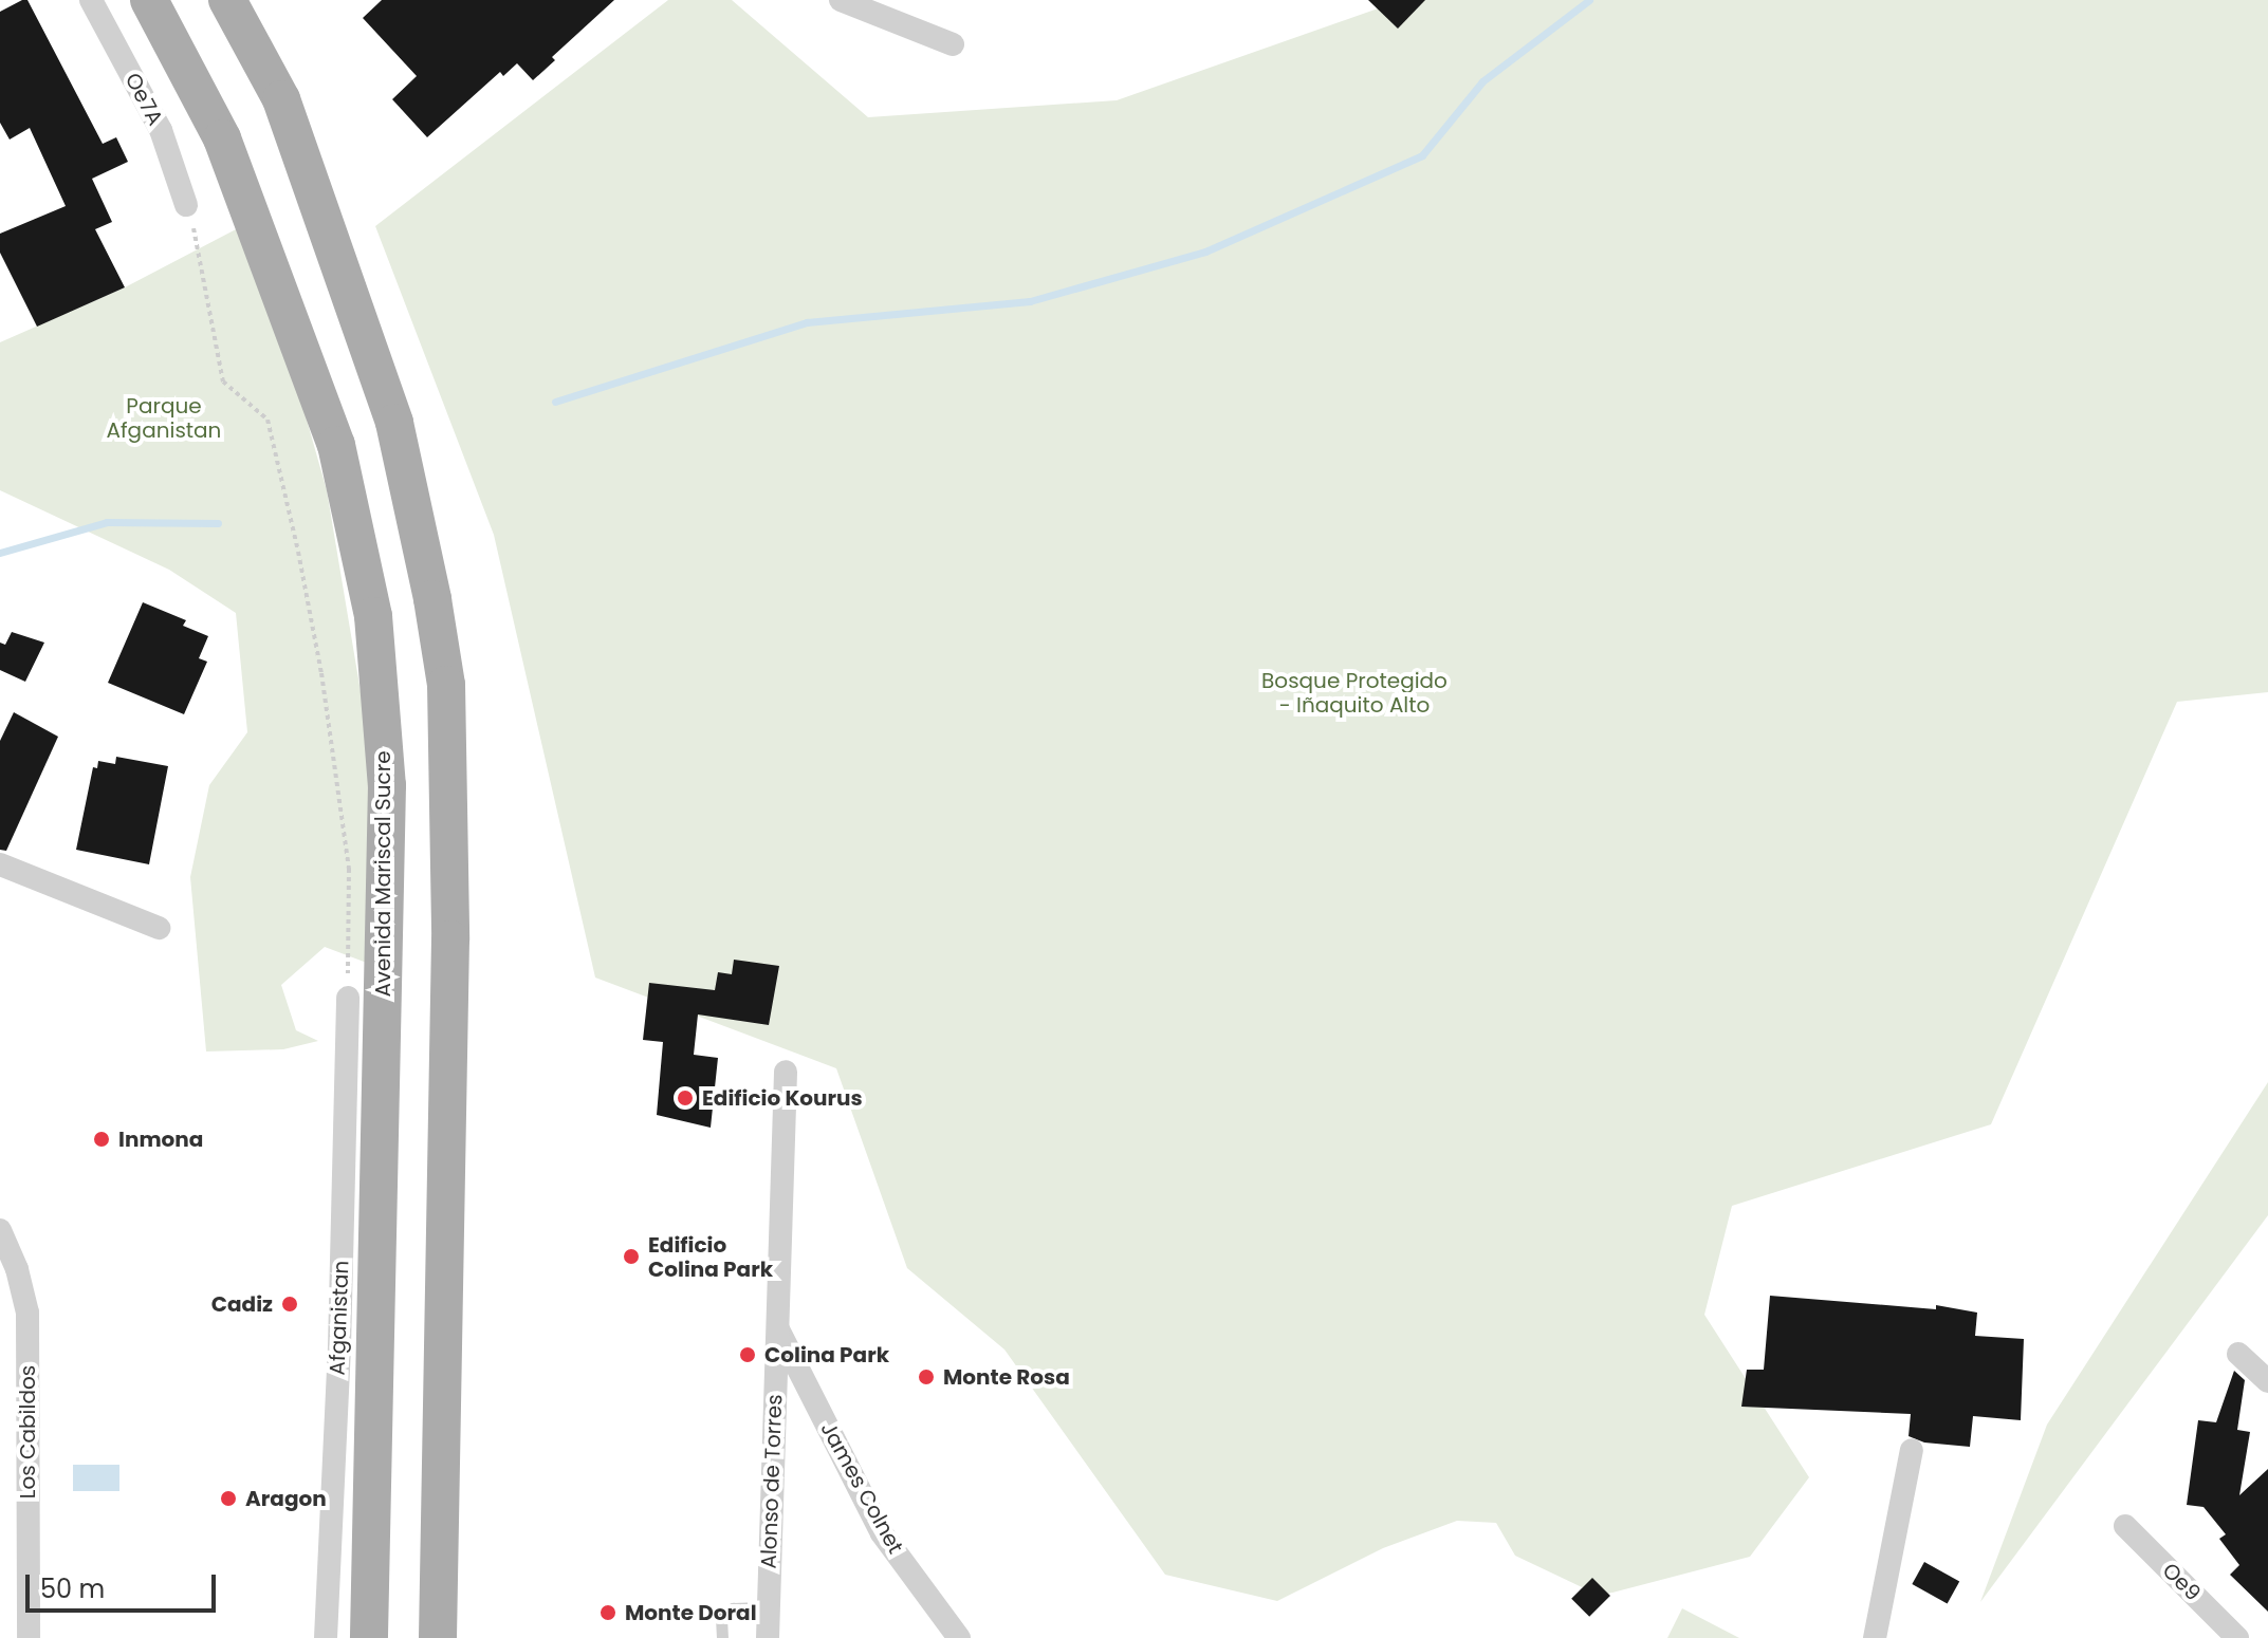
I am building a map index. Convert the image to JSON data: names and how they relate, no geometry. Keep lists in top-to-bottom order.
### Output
{
  "streets": {
    "main road": ["Avenida Mariscal Sucre"],
    "street": [
      "Oe7A",
      "Afganistan",
      "Los Cabildos",
      "Alonso de Torres",
      "James Colnet",
      "Oe9"
    ]
  },
  "crossings": [
    ["Alonso de Torres", "James Colnet"]
  ],
  "parks": ["Parque Afganistan", "Bosque Protegido - Iñaquito Alto"],
  "places": [
    "Edificio Kourus",
    "Inmona",
    "Edificio Colina Park",
    "Cadiz",
    "Colina Park",
    "Monte Rosa",
    "Aragon",
    "Monte Doral"
  ],
  "scale_bar": "50 m"
}
